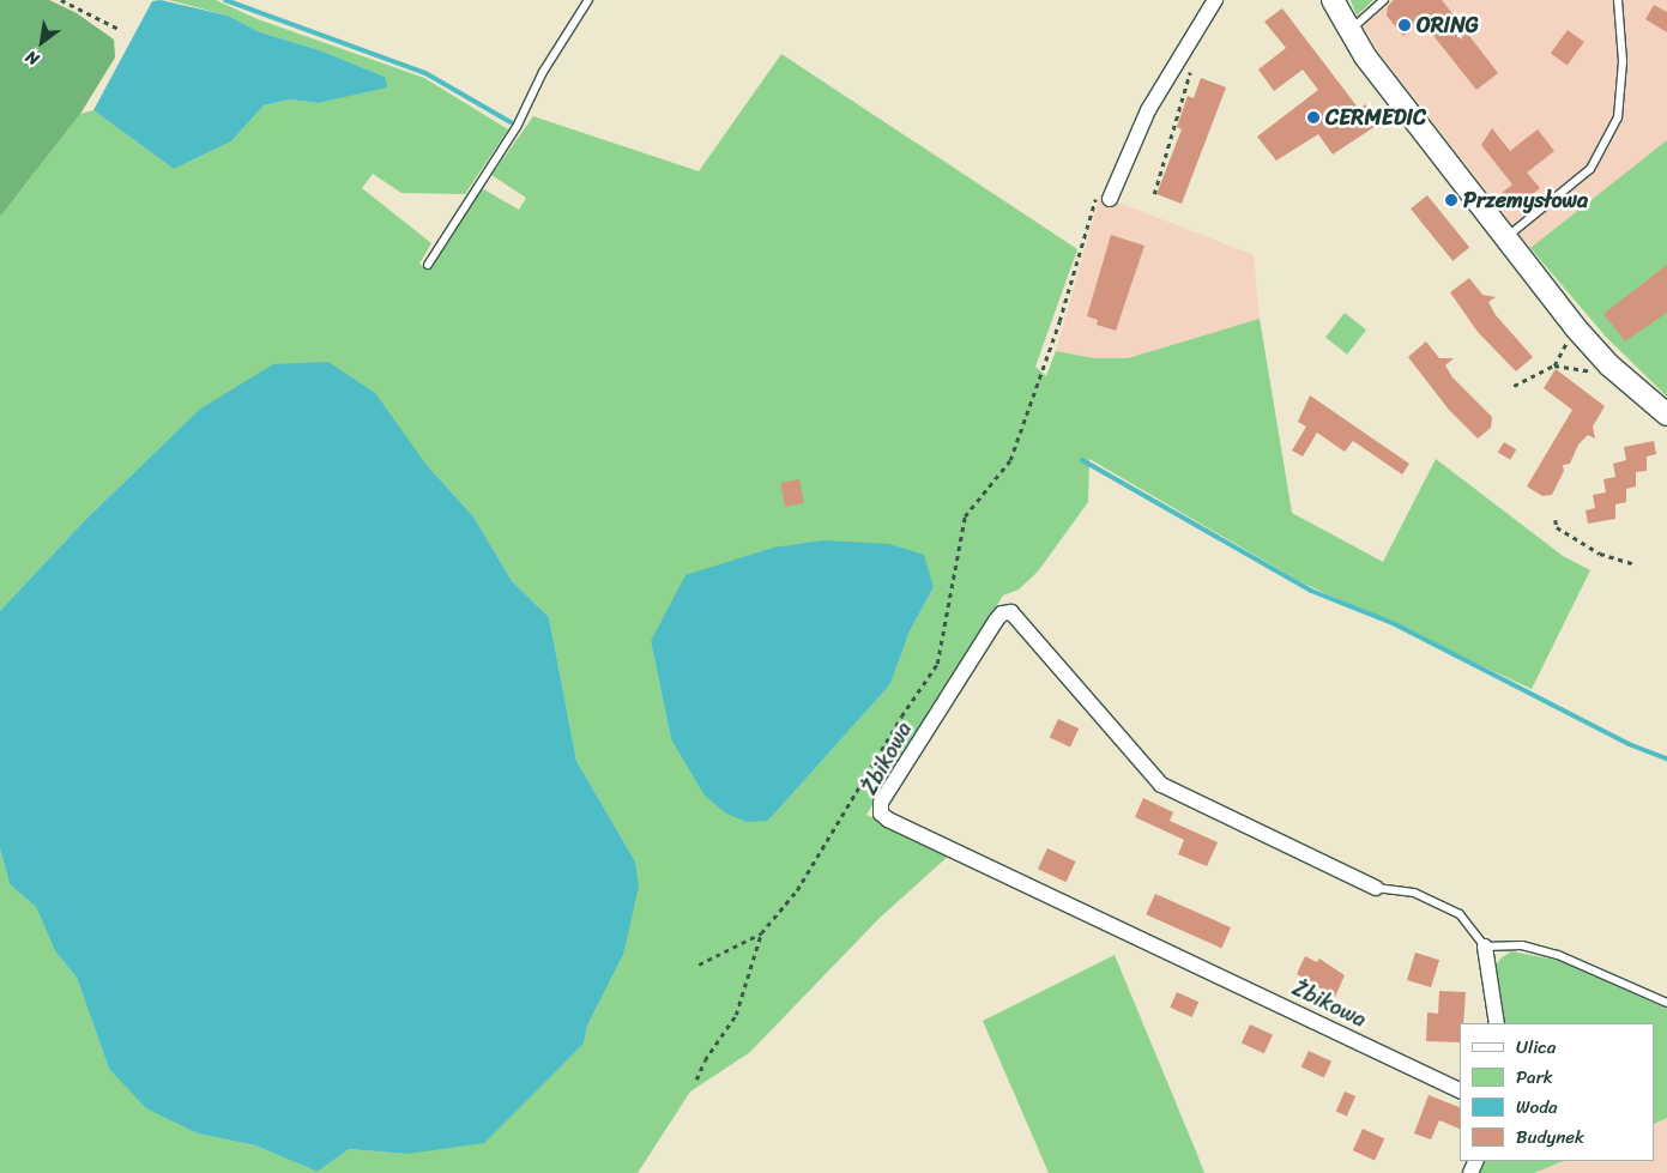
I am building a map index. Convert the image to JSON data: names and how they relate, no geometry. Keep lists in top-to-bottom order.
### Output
{
  "streets": {
    "street": ["Żbikowa"]
  },
  "places": ["ORING", "CERMEDIC", "Przemysłowa"],
  "legend": [
    "Ulica",
    "Park",
    "Woda",
    "Budynek"
  ],
  "north": "bottom left"
}
